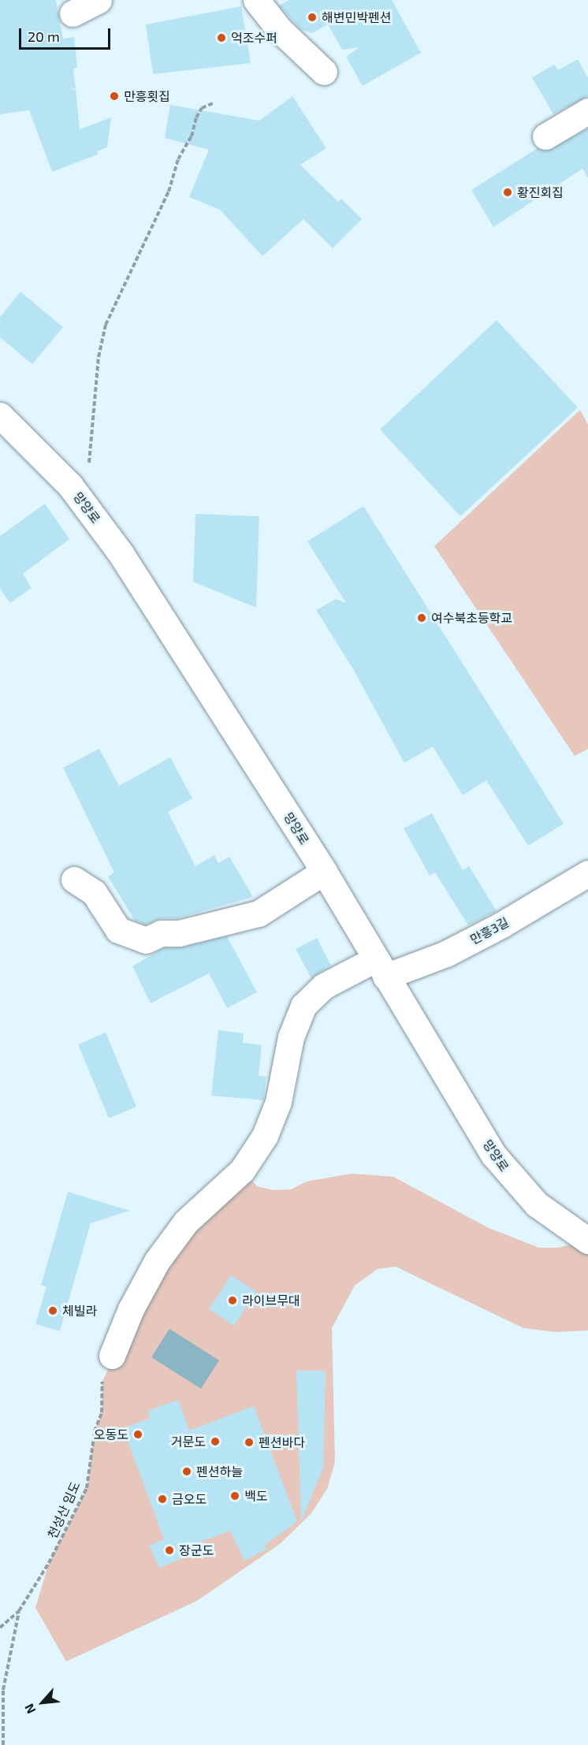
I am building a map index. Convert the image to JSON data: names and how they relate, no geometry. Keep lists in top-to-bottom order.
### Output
{
  "streets": {
    "main road": ["망양로", "만흥3길"],
    "path": ["천성산 임도"]
  },
  "crossings": [
    ["망양로", "만흥3길"],
    ["만흥3길", "천성산 임도"]
  ],
  "places": [
    "해변민박펜션",
    "억조수퍼",
    "만흥횟집",
    "황진회집",
    "여수북초등학교",
    "라이브무대",
    "체빌라",
    "오동도",
    "거문도",
    "펜션바다",
    "펜션하늘",
    "백도",
    "금오도",
    "장군도"
  ],
  "scale_bar": "20 m",
  "north": "bottom left"
}
